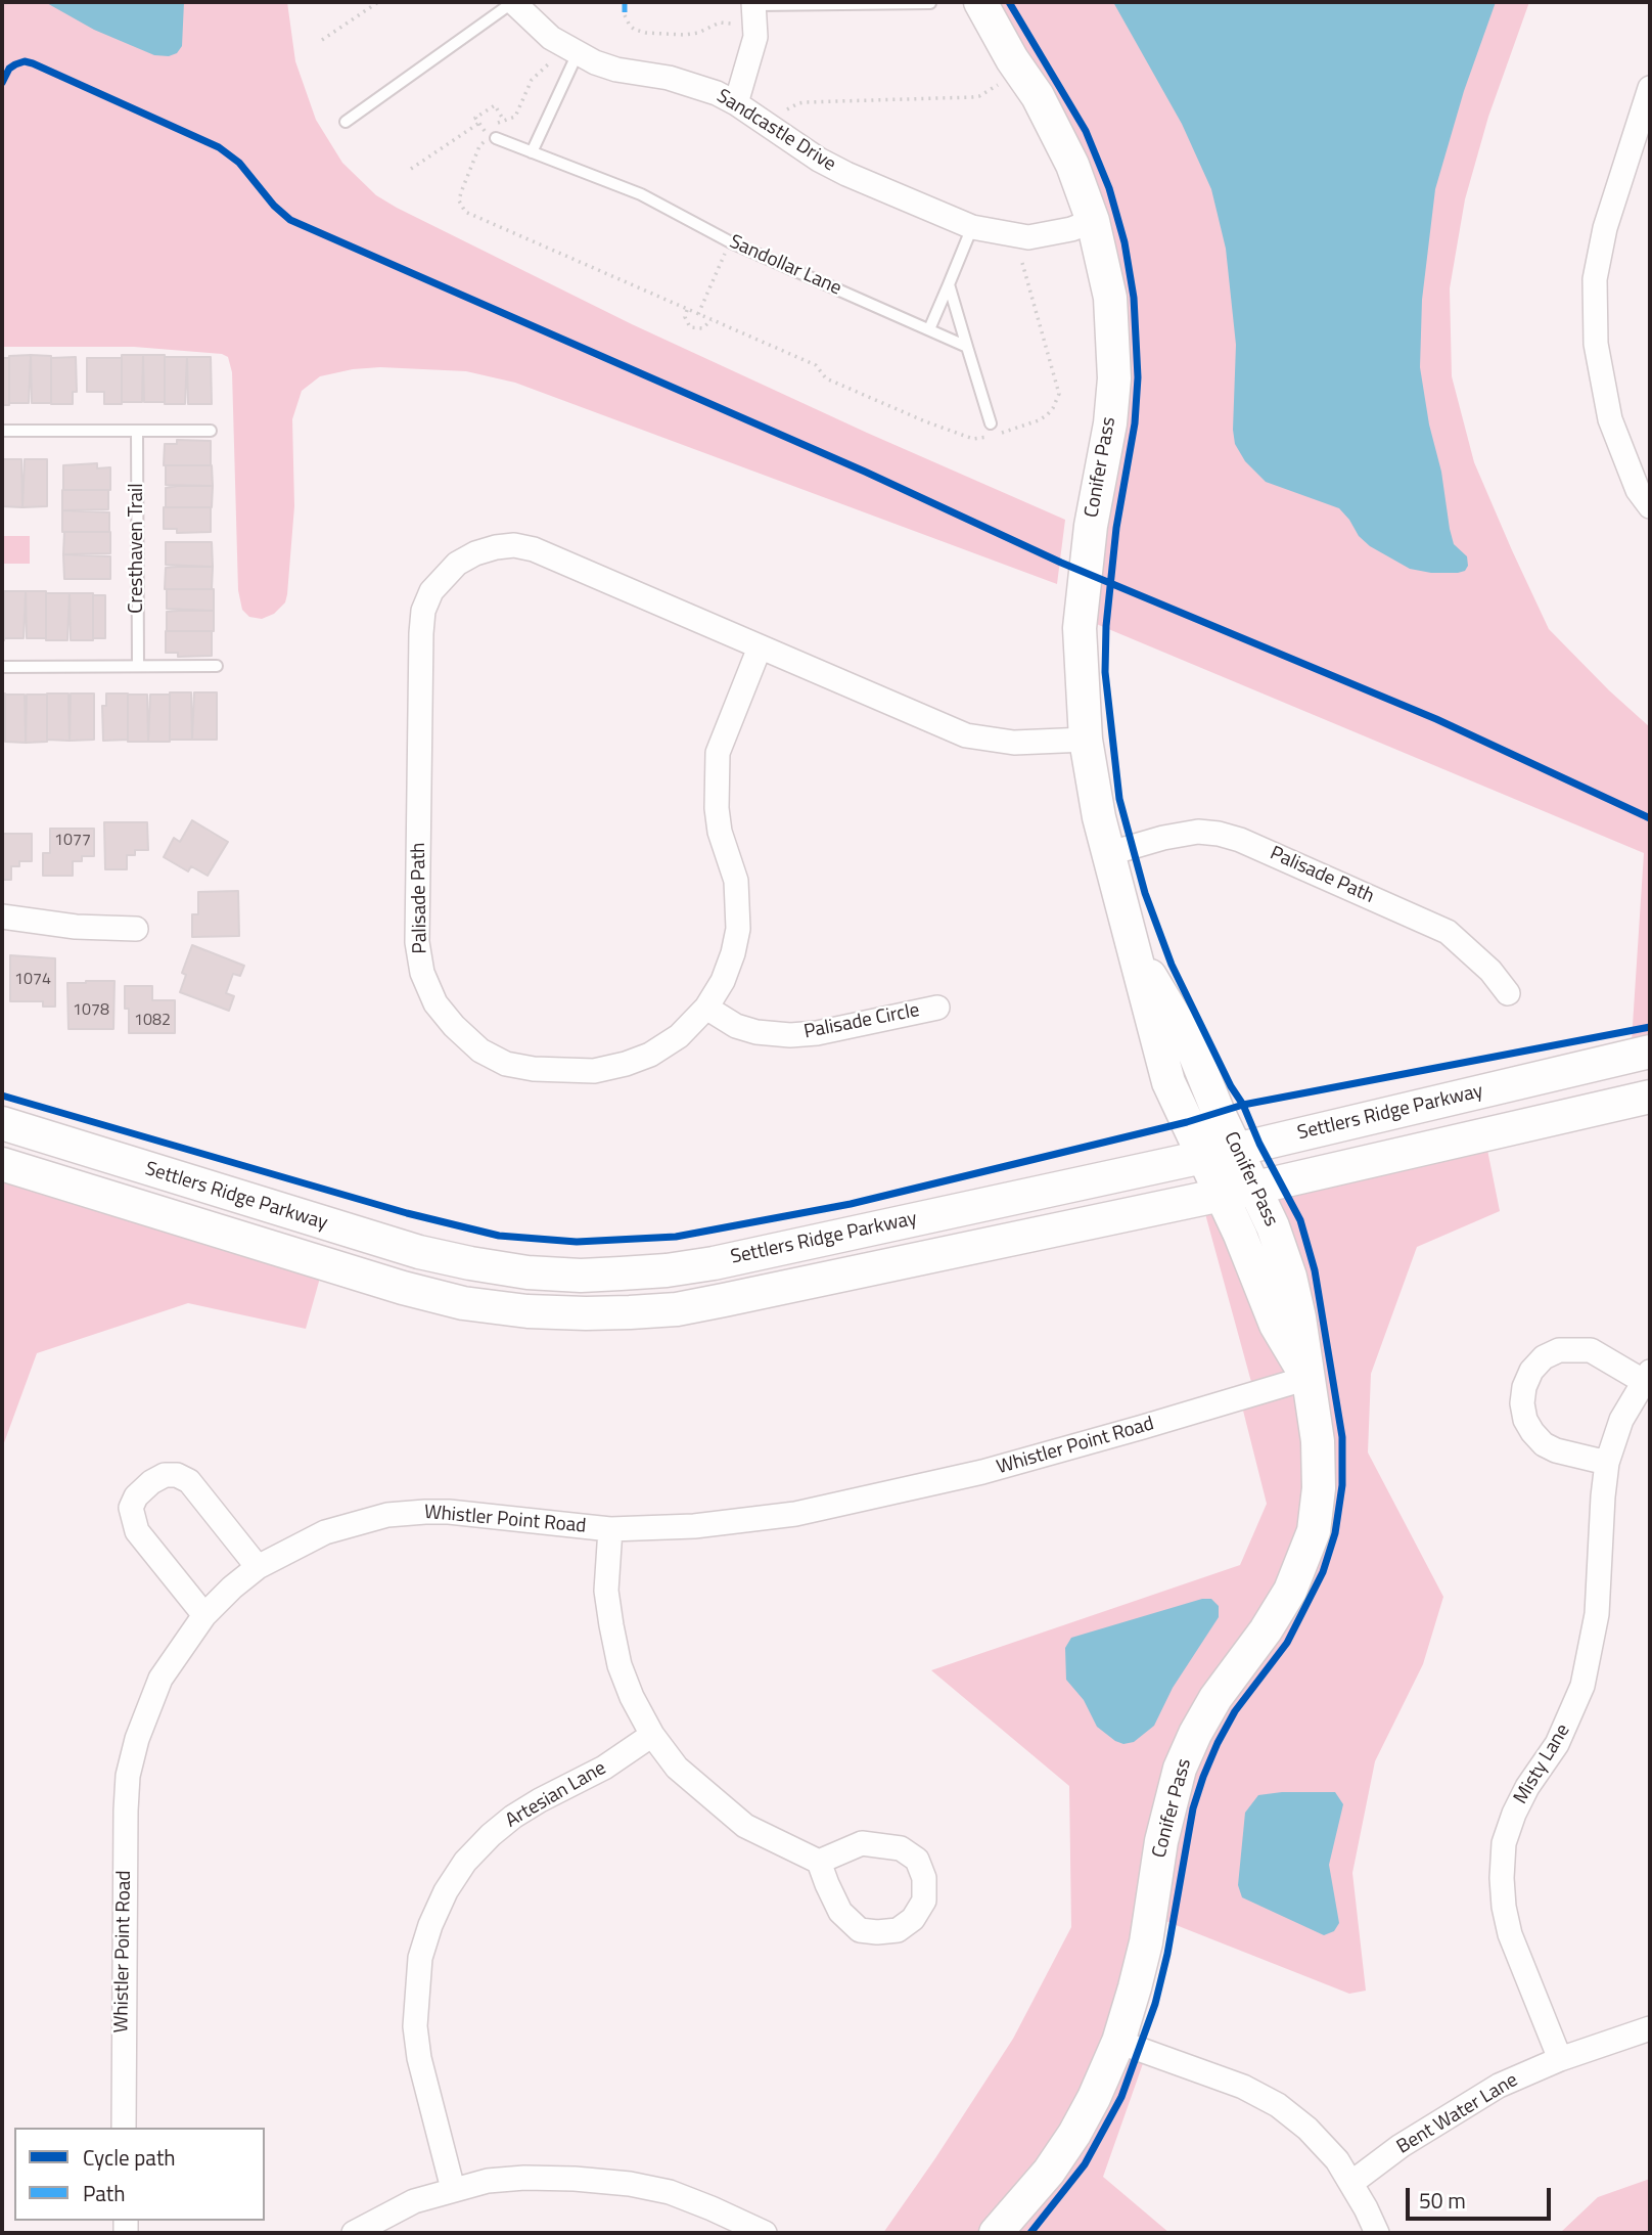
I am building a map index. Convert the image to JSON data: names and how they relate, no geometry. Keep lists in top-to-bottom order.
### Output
{
  "streets": {
    "street": [
      "Sandcastle Drive",
      "Conifer Pass",
      "Palisade Path",
      "Palisade Circle",
      "Settlers Ridge Parkway",
      "Whistler Point Road",
      "Misty Lane",
      "Artesian Lane",
      "Bent Water Lane"
    ],
    "lane": ["Sandollar Lane", "Cresthaven Trail"]
  },
  "crossings": [
    ["Sandcastle Drive", "Conifer Pass"],
    ["Conifer Pass", "Palisade Path"],
    ["Conifer Pass", "Settlers Ridge Parkway"],
    ["Conifer Pass", "Whistler Point Road"],
    ["Palisade Path", "Palisade Circle"],
    ["Misty Lane", "Bent Water Lane"]
  ],
  "house_numbers": [
    "1077",
    "1074",
    "1078",
    "1082"
  ],
  "legend": ["Cycle path", "Path"],
  "scale_bar": "50 m"
}
